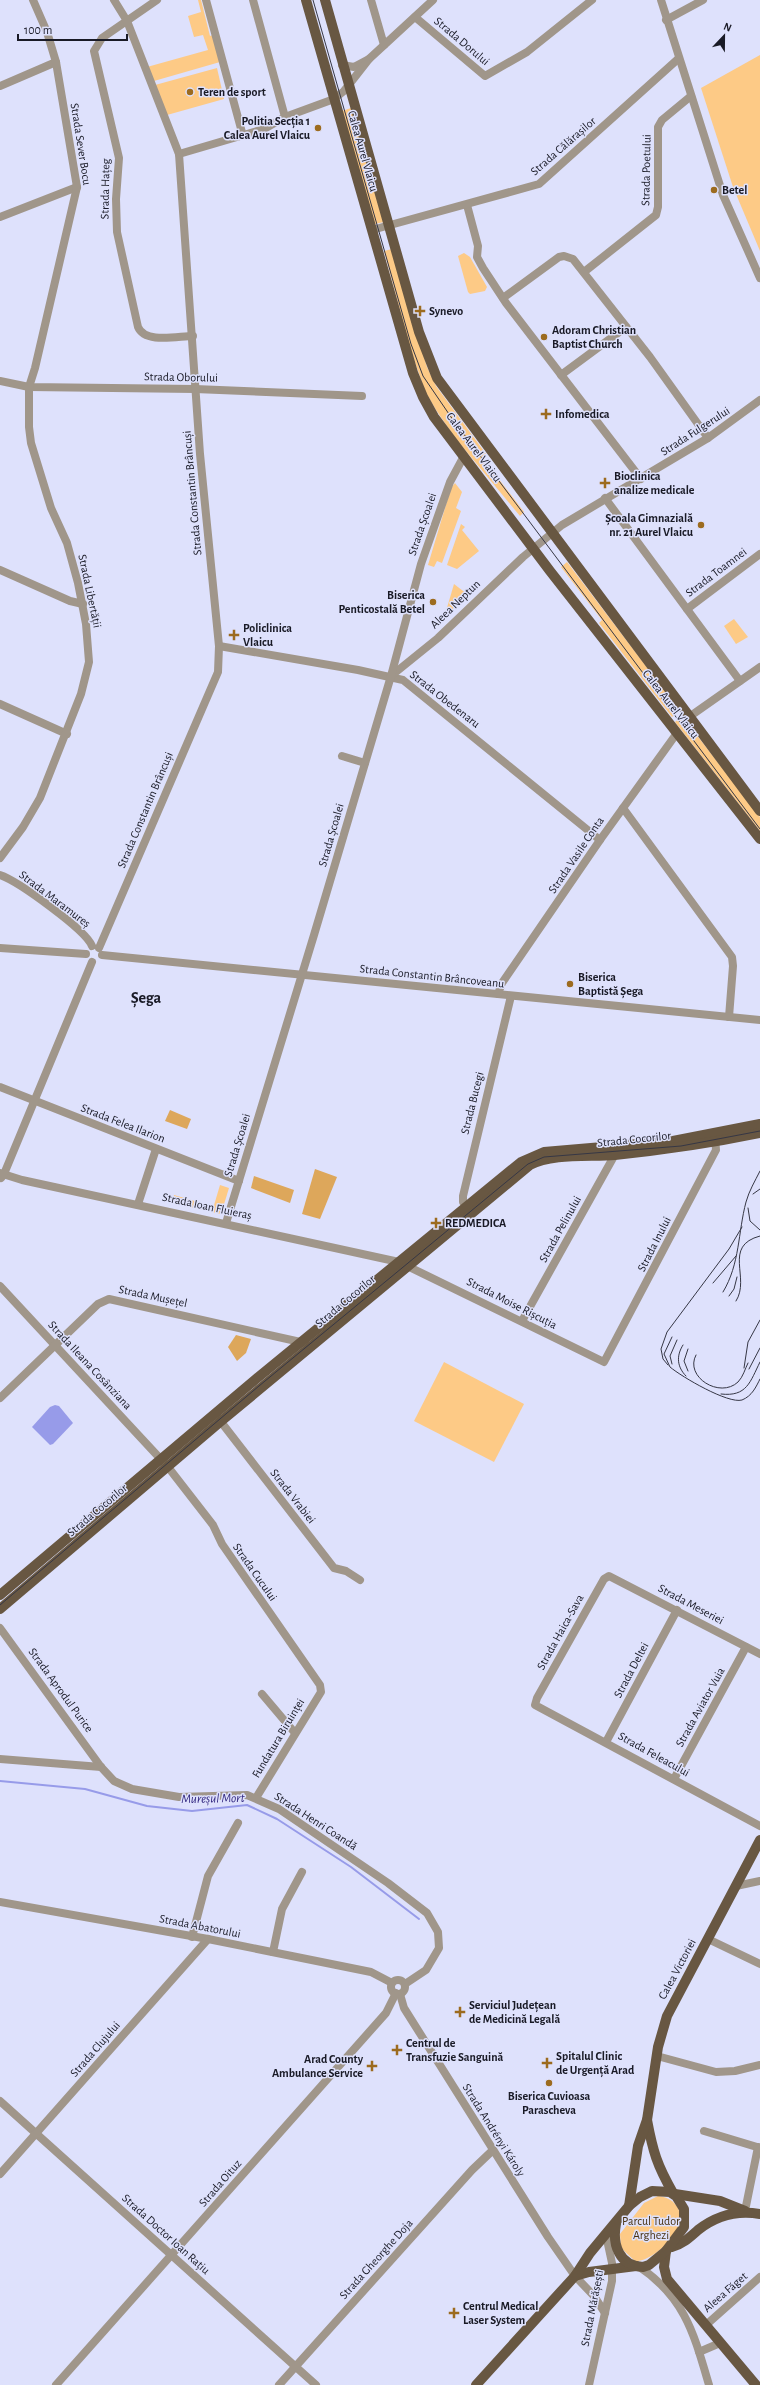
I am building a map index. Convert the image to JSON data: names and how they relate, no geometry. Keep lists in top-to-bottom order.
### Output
{
  "streets": {
    "main road": ["Calea Aurel Vlaicu", "Strada Cocorilor", "Calea Victoriei"],
    "street": [
      "Strada Dorului",
      "Strada Sever Bocu",
      "Strada Călărașilor",
      "Strada Poetului",
      "Strada Hațeg",
      "Strada Oborului",
      "Strada Fulgerului",
      "Strada Constantin Brâncuși",
      "Strada Școalei",
      "Strada Toamnei",
      "Strada Libertății",
      "Aleea Neptun",
      "Strada Obedenaru",
      "Strada Vasile Conta",
      "Strada Maramureș",
      "Strada Constantin Brâncoveanu",
      "Strada Bucegi",
      "Strada Felea Ilarion",
      "Strada Ioan Fluieraș",
      "Strada Pelinului",
      "Strada Inului",
      "Strada Mușețel",
      "Strada Moise Rișcuția",
      "Strada Ileana Cosânziana",
      "Strada Vrabiei",
      "Strada Cucului",
      "Strada Meseriei",
      "Strada Haica-Sava",
      "Strada Deltei",
      "Strada Aprodul Purice",
      "Strada Aviator Vuia",
      "Fundatura Biruinței",
      "Strada Feleacului",
      "Strada Henri Coandă",
      "Strada Abatorului",
      "Strada Clujului",
      "Strada Andrényi Károly",
      "Strada Oituz",
      "Strada Doctor Ioan Rațiu",
      "Strada Gheorghe Doja",
      "Aleea Făget",
      "Strada Mărășești"
    ]
  },
  "crossings": [
    ["Strada Sever Bocu", "Strada Oborului"],
    ["Strada Sever Bocu", "Strada Libertății"],
    ["Strada Călărașilor", "Calea Aurel Vlaicu"],
    ["Calea Aurel Vlaicu", "Strada Fulgerului"],
    ["Calea Aurel Vlaicu", "Strada Școalei"],
    ["Calea Aurel Vlaicu", "Aleea Neptun"],
    ["Calea Aurel Vlaicu", "Strada Vasile Conta"],
    ["Strada Hațeg", "Strada Constantin Brâncuși"],
    ["Strada Oborului", "Strada Constantin Brâncuși"],
    ["Strada Oborului", "Strada Libertății"],
    ["Strada Fulgerului", "Aleea Neptun"],
    ["Strada Constantin Brâncuși", "Strada Obedenaru"],
    ["Strada Constantin Brâncuși", "Strada Maramureș"],
    ["Strada Constantin Brâncuși", "Strada Constantin Brâncoveanu"],
    ["Strada Școalei", "Aleea Neptun"],
    ["Strada Școalei", "Strada Obedenaru"],
    ["Strada Școalei", "Strada Constantin Brâncoveanu"],
    ["Strada Școalei", "Strada Felea Ilarion"],
    ["Strada Școalei", "Strada Ioan Fluieraș"],
    ["Aleea Neptun", "Strada Obedenaru"],
    ["Strada Obedenaru", "Strada Vasile Conta"],
    ["Strada Vasile Conta", "Strada Constantin Brâncoveanu"],
    ["Strada Maramureș", "Strada Constantin Brâncoveanu"],
    ["Strada Constantin Brâncoveanu", "Strada Bucegi"],
    ["Strada Bucegi", "Strada Cocorilor"],
    ["Strada Cocorilor", "Strada Ioan Fluieraș"],
    ["Strada Cocorilor", "Strada Pelinului"],
    ["Strada Cocorilor", "Strada Inului"],
    ["Strada Cocorilor", "Strada Mușețel"],
    ["Strada Cocorilor", "Strada Moise Rișcuția"],
    ["Strada Cocorilor", "Strada Ileana Cosânziana"],
    ["Strada Cocorilor", "Strada Vrabiei"],
    ["Strada Cocorilor", "Strada Cucului"],
    ["Strada Ioan Fluieraș", "Strada Moise Rișcuția"],
    ["Strada Pelinului", "Strada Moise Rișcuția"],
    ["Strada Inului", "Strada Moise Rișcuția"],
    ["Strada Mușețel", "Strada Ileana Cosânziana"],
    ["Strada Ileana Cosânziana", "Strada Cucului"],
    ["Strada Cucului", "Fundatura Biruinței"],
    ["Strada Meseriei", "Strada Haica-Sava"],
    ["Strada Meseriei", "Strada Deltei"],
    ["Strada Meseriei", "Strada Aviator Vuia"],
    ["Strada Haica-Sava", "Strada Feleacului"],
    ["Strada Deltei", "Strada Feleacului"],
    ["Strada Aprodul Purice", "Strada Henri Coandă"],
    ["Strada Aviator Vuia", "Strada Feleacului"],
    ["Fundatura Biruinței", "Strada Henri Coandă"],
    ["Strada Henri Coandă", "Strada Abatorului"],
    ["Strada Henri Coandă", "Strada Andrényi Károly"],
    ["Strada Henri Coandă", "Strada Oituz"],
    ["Strada Abatorului", "Strada Clujului"],
    ["Strada Abatorului", "Strada Andrényi Károly"],
    ["Strada Abatorului", "Strada Oituz"],
    ["Strada Clujului", "Strada Doctor Ioan Rațiu"],
    ["Strada Andrényi Károly", "Strada Oituz"],
    ["Strada Andrényi Károly", "Strada Gheorghe Doja"],
    ["Strada Andrényi Károly", "Strada Mărășești"],
    ["Strada Oituz", "Strada Doctor Ioan Rațiu"],
    ["Strada Doctor Ioan Rațiu", "Strada Gheorghe Doja"]
  ],
  "districts": ["Șega"],
  "water": ["Mureșul Mort"],
  "parks": ["Parcul Tudor Arghezi"],
  "places": {
    "other": [
      "Teren de sport",
      "Politia Secția 1 Calea Aurel Vlaicu",
      "Betel",
      "Adoram Christian Baptist Church",
      "Școala Gimnazială nr. 21 Aurel Vlaicu",
      "Biserica Penticostală Betel",
      "Biserica Baptistă Șega",
      "Biserica Cuvioasa Parascheva"
    ],
    "health": [
      "Synevo",
      "Infomedica",
      "Bioclinica analize medicale",
      "Policlinica Vlaicu",
      "REDMEDICA",
      "Serviciul Județean de Medicină Legală",
      "Centrul de Transfuzie Sanguină",
      "Spitalul Clinic de Urgență Arad",
      "Arad County Ambulance Service",
      "Centrul Medical Laser System"
    ]
  },
  "scale_bar": "100 m",
  "north": "top"
}
